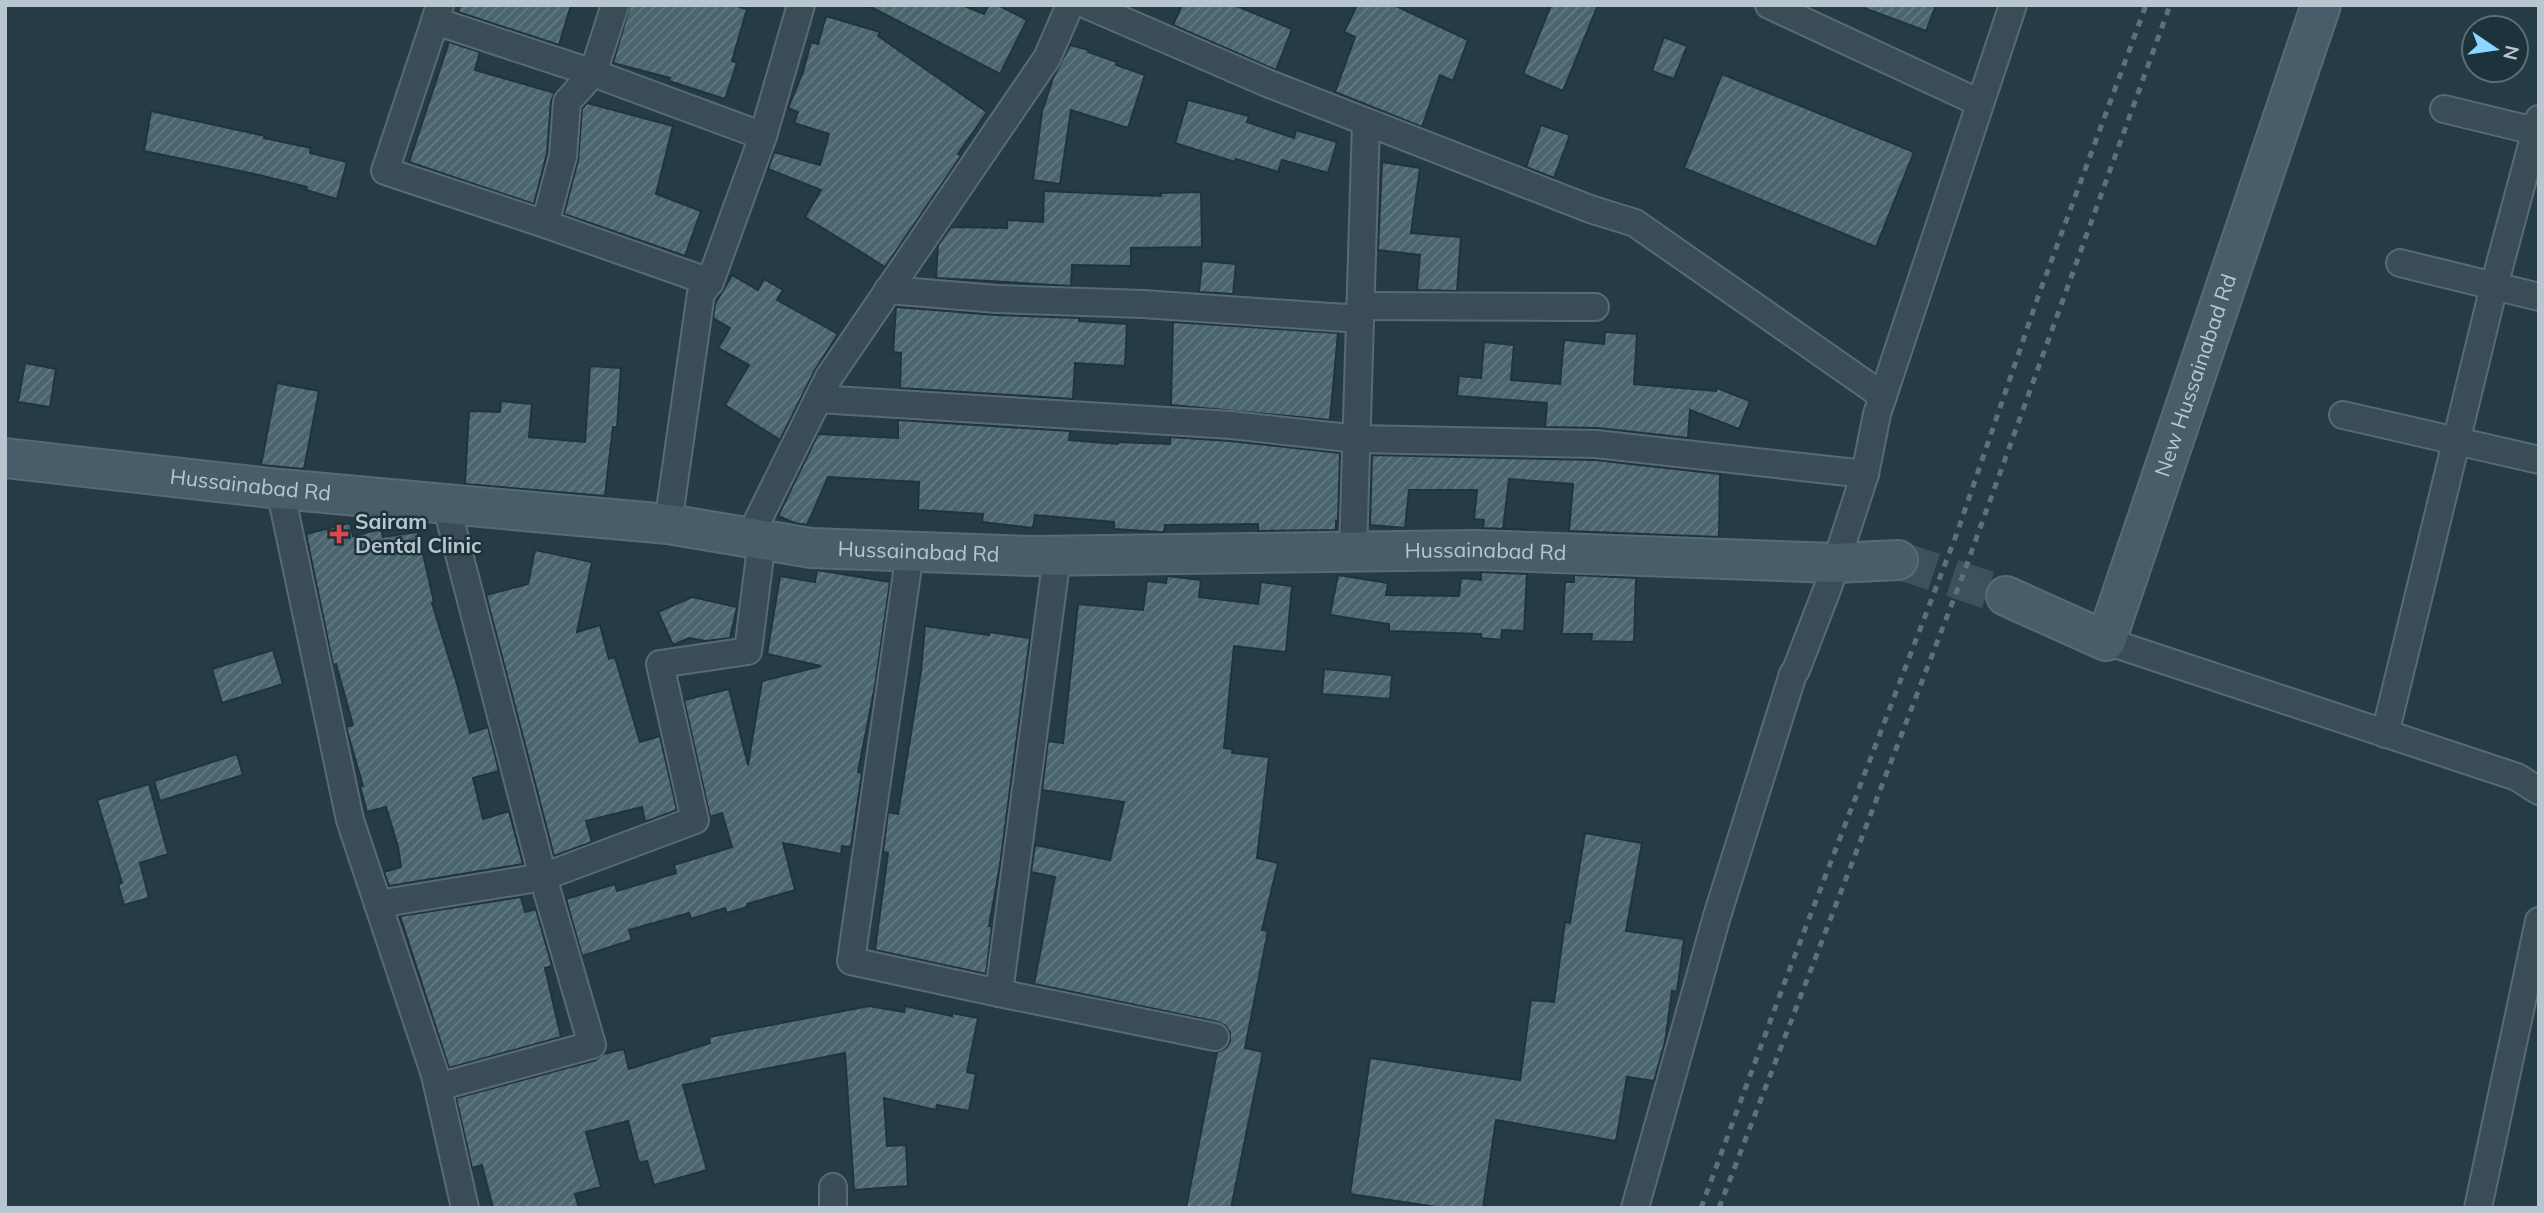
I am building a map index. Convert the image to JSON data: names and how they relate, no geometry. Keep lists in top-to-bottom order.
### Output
{
  "streets": {
    "street": ["New Hussainabad Rd", "Hussainabad Rd"]
  },
  "places": {
    "health": ["Sairam Dental Clinic"]
  },
  "north": "right"
}
